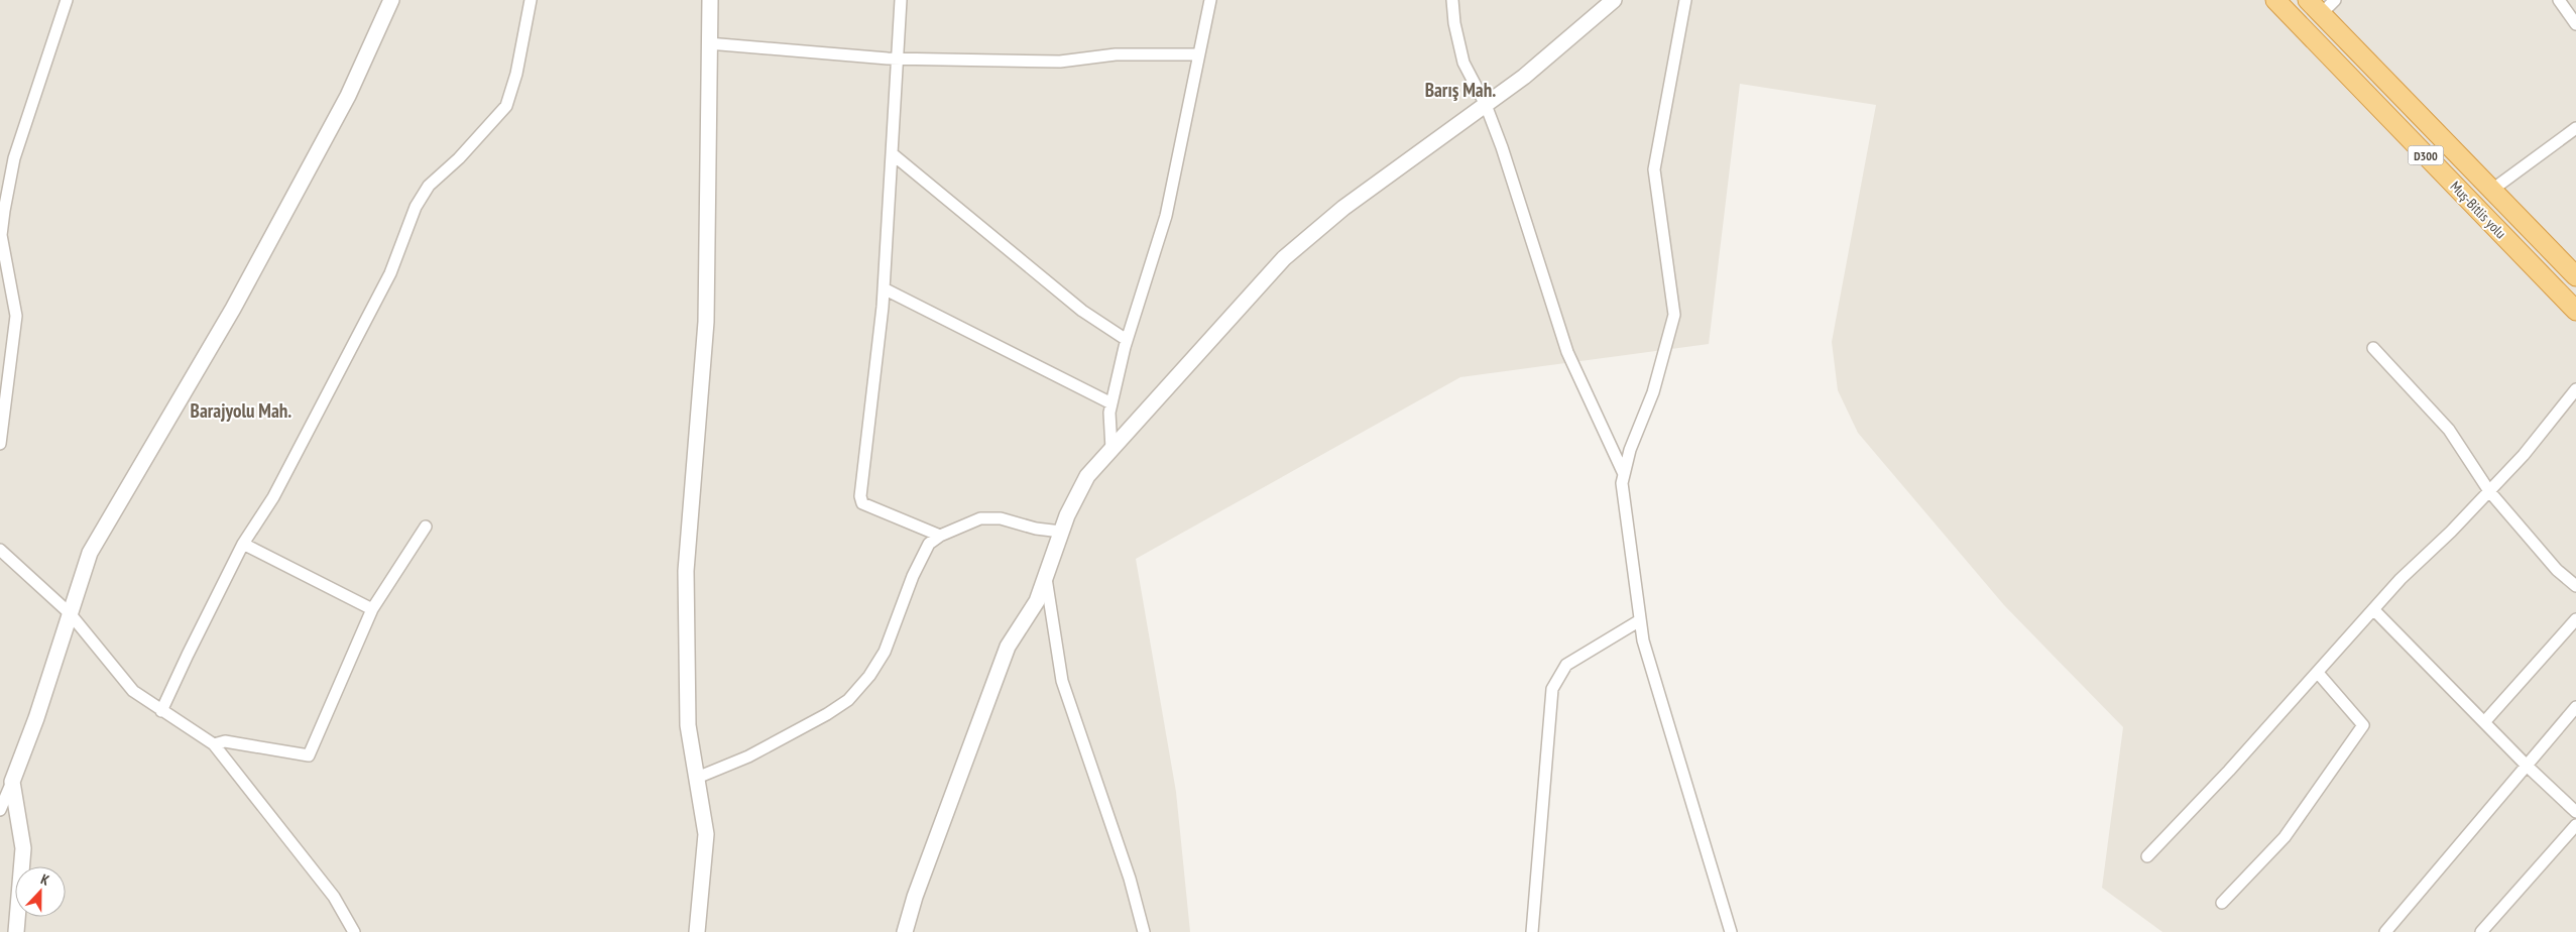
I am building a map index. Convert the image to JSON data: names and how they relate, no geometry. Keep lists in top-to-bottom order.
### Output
{
  "streets": {
    "highway": ["D300", "Muş-Bitlis yolu"]
  },
  "districts": ["Barış Mah.", "Barajyolu Mah."],
  "north": "top"
}
